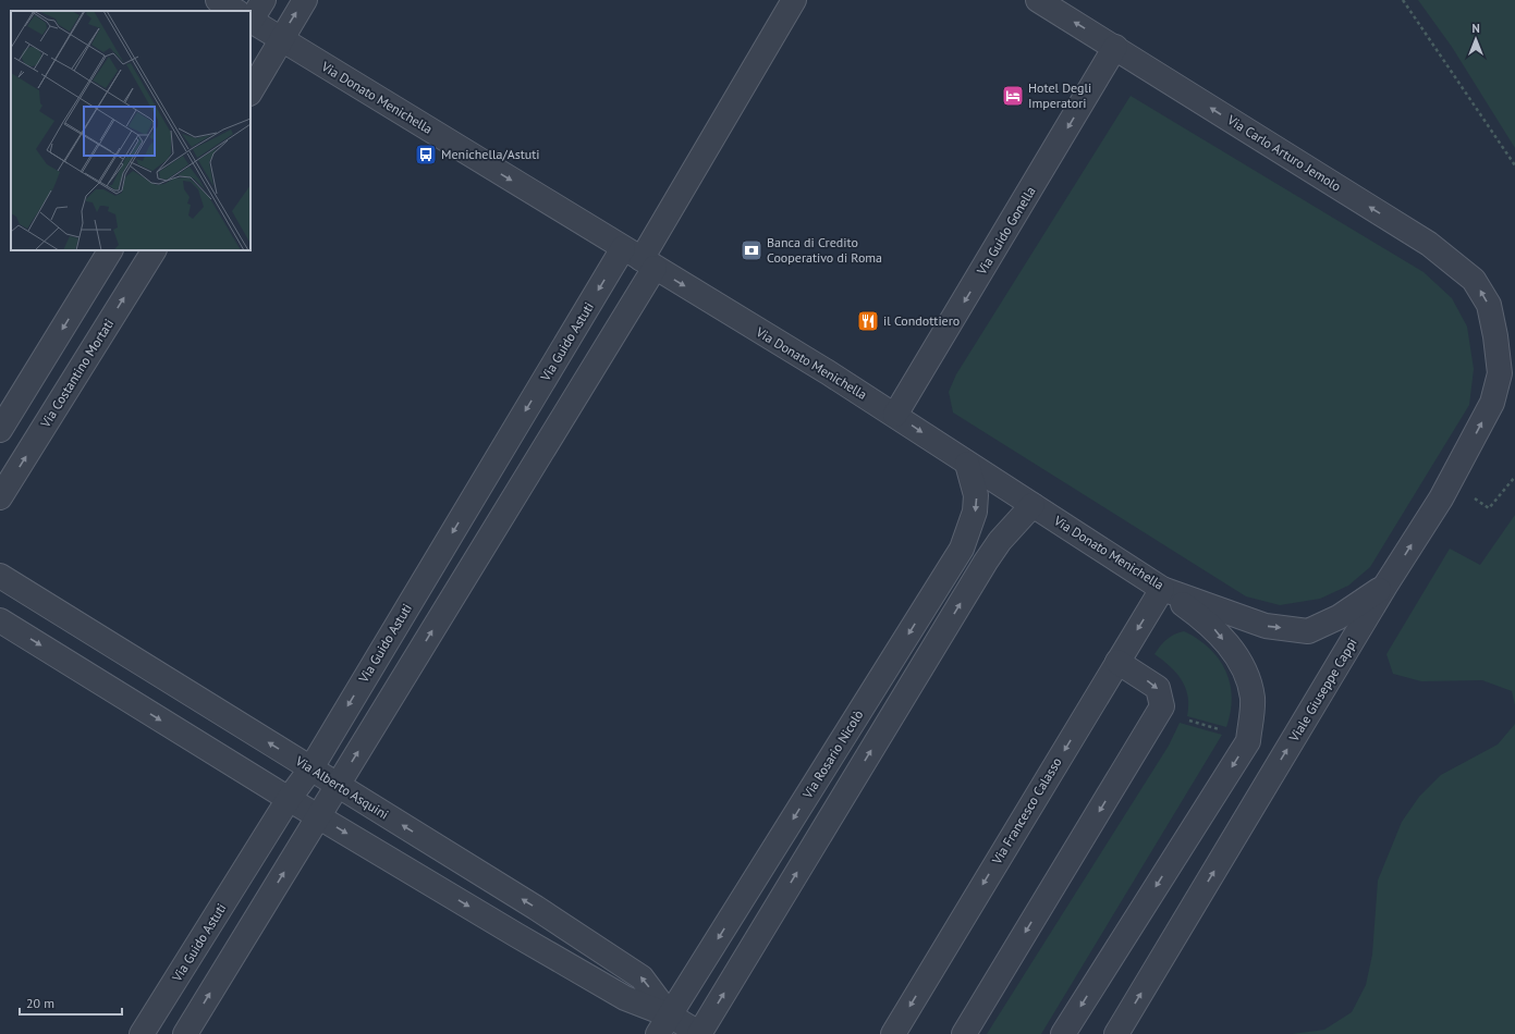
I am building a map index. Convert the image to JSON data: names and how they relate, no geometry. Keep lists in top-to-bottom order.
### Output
{
  "streets": {
    "street": [
      "Via Donato Menichella",
      "Via Carlo Arturo Jemolo",
      "Via Guido Gonella",
      "Via Guido Astuti",
      "Via Costantino Mortati",
      "Viale Giuseppe Cappi",
      "Via Rosario Nicolò",
      "Via Alberto Asquini",
      "Via Francesco Calasso"
    ]
  },
  "crossings": [
    ["Via Donato Menichella", "Via Guido Gonella"],
    ["Via Donato Menichella", "Via Guido Astuti"],
    ["Via Donato Menichella", "Viale Giuseppe Cappi"],
    ["Via Donato Menichella", "Via Rosario Nicolò"],
    ["Via Donato Menichella", "Via Francesco Calasso"],
    ["Via Carlo Arturo Jemolo", "Via Guido Gonella"],
    ["Via Carlo Arturo Jemolo", "Viale Giuseppe Cappi"],
    ["Via Guido Astuti", "Via Alberto Asquini"],
    ["Via Rosario Nicolò", "Via Alberto Asquini"]
  ],
  "one_way": [
    "Via Donato Menichella",
    "Via Carlo Arturo Jemolo",
    "Via Guido Gonella",
    "Viale Giuseppe Cappi"
  ],
  "places": {
    "hotel": ["Hotel Degli Imperatori"],
    "bus stop": ["Menichella/Astuti"],
    "bank": ["Banca di Credito Cooperativo di Roma"],
    "restaurant": ["il Condottiero"]
  },
  "scale_bar": "20 m",
  "north": "top"
}
